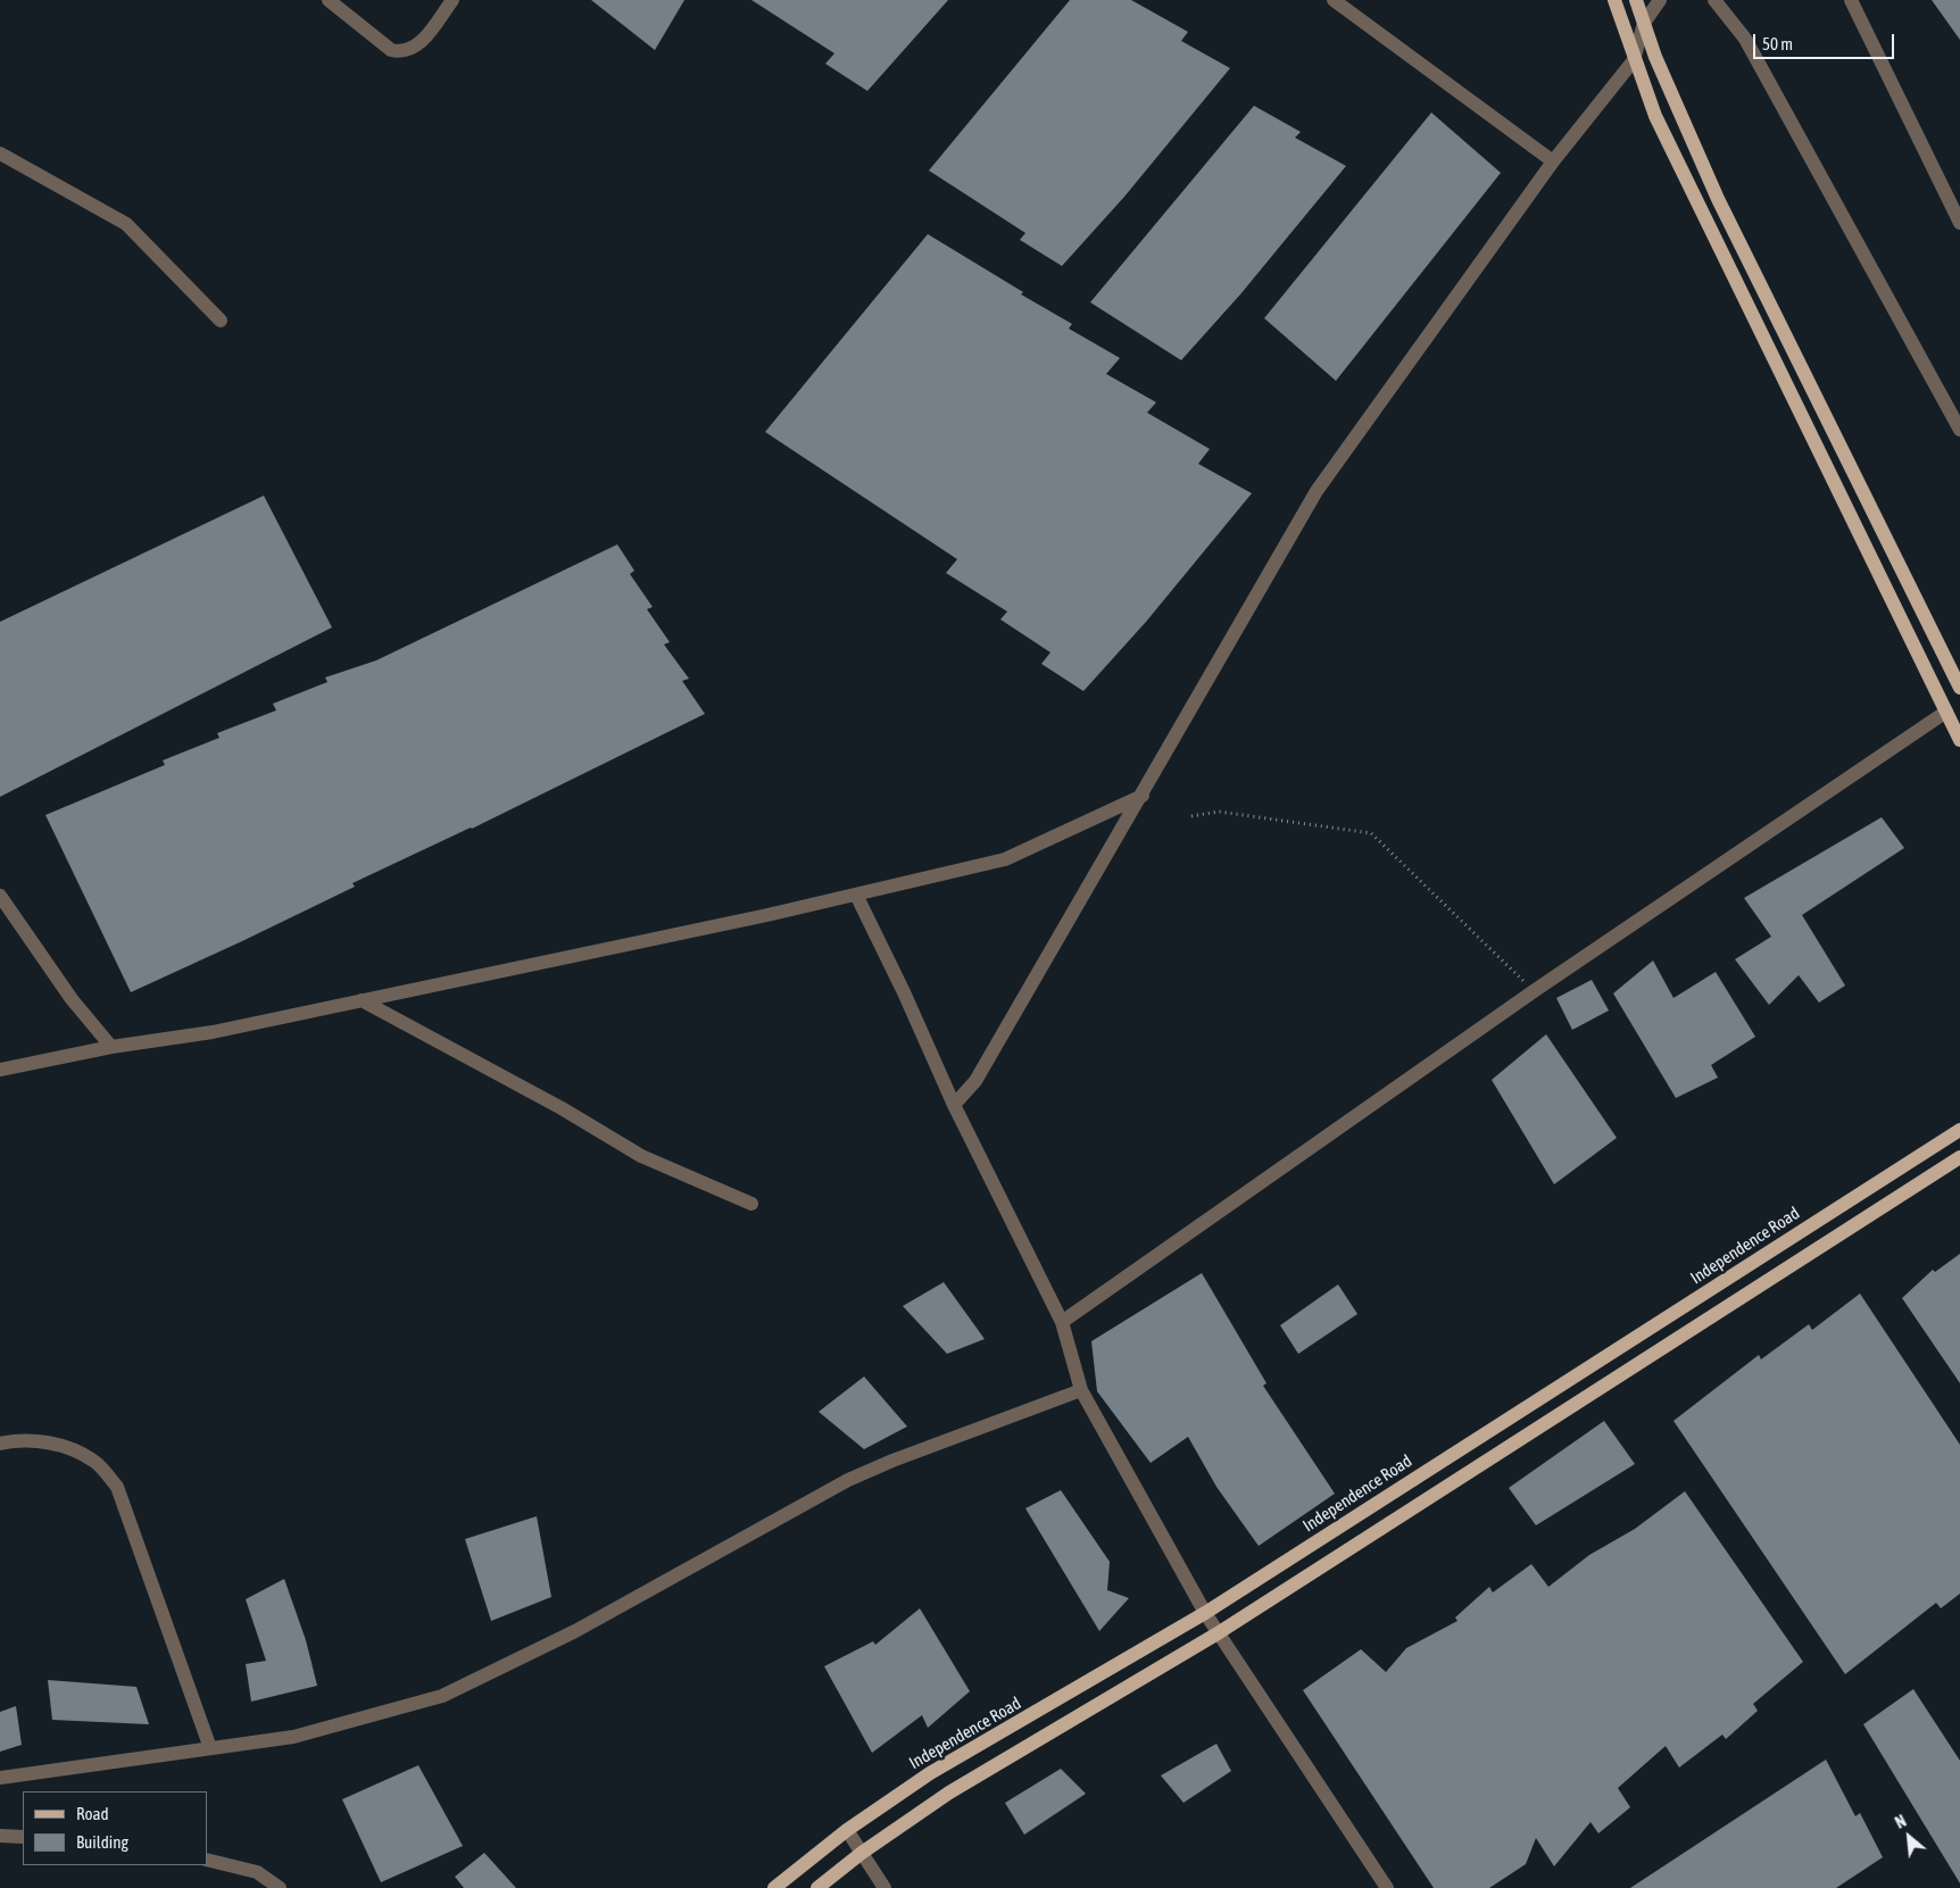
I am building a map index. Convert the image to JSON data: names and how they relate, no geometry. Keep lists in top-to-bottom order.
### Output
{
  "streets": {
    "main road": ["Independence Road"]
  },
  "legend": ["Road", "Building"],
  "scale_bar": "50 m",
  "north": "top left"
}
